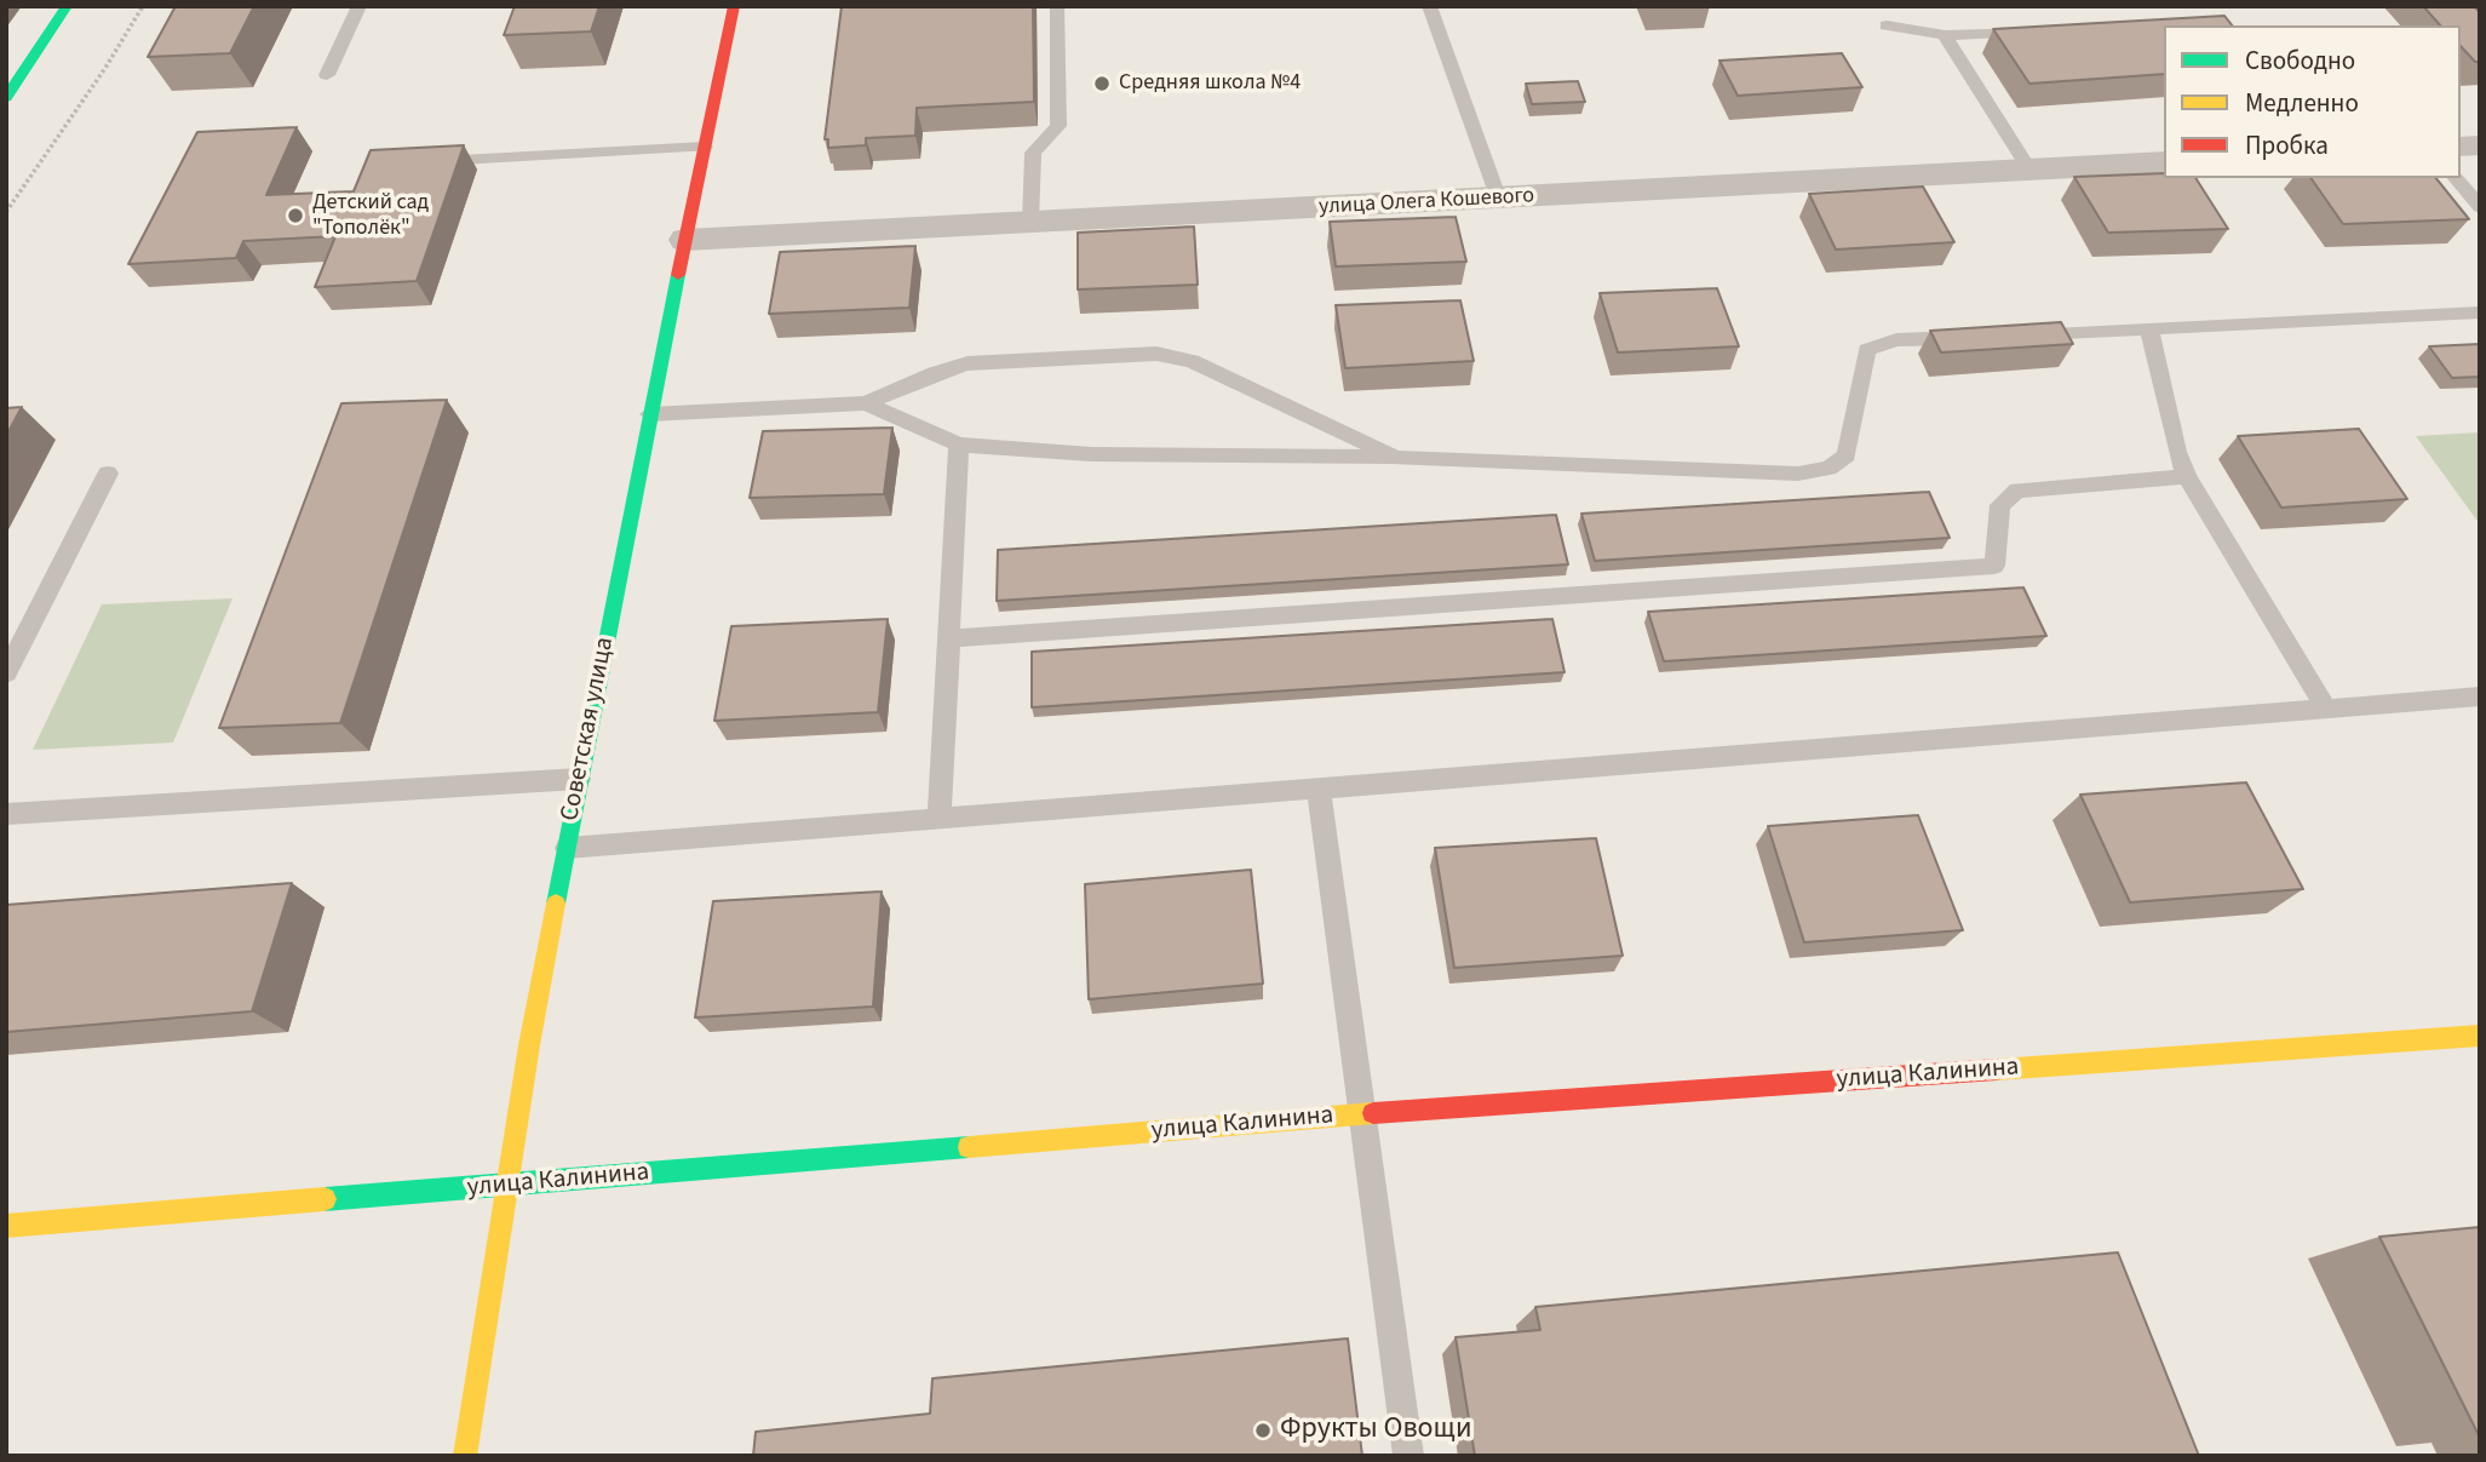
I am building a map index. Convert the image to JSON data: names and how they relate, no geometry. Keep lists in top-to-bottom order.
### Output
{
  "streets": {
    "street": ["улица Олега Кошевого", "Советская улица", "улица Калинина"]
  },
  "crossings": [
    ["улица Олега Кошевого", "Советская улица"],
    ["Советская улица", "улица Калинина"]
  ],
  "places": ["Средняя школа №4", "Детский сад \"Тополёк\"", "Фрукты Овощи"],
  "legend": ["Свободно", "Медленно", "Пробка"]
}
